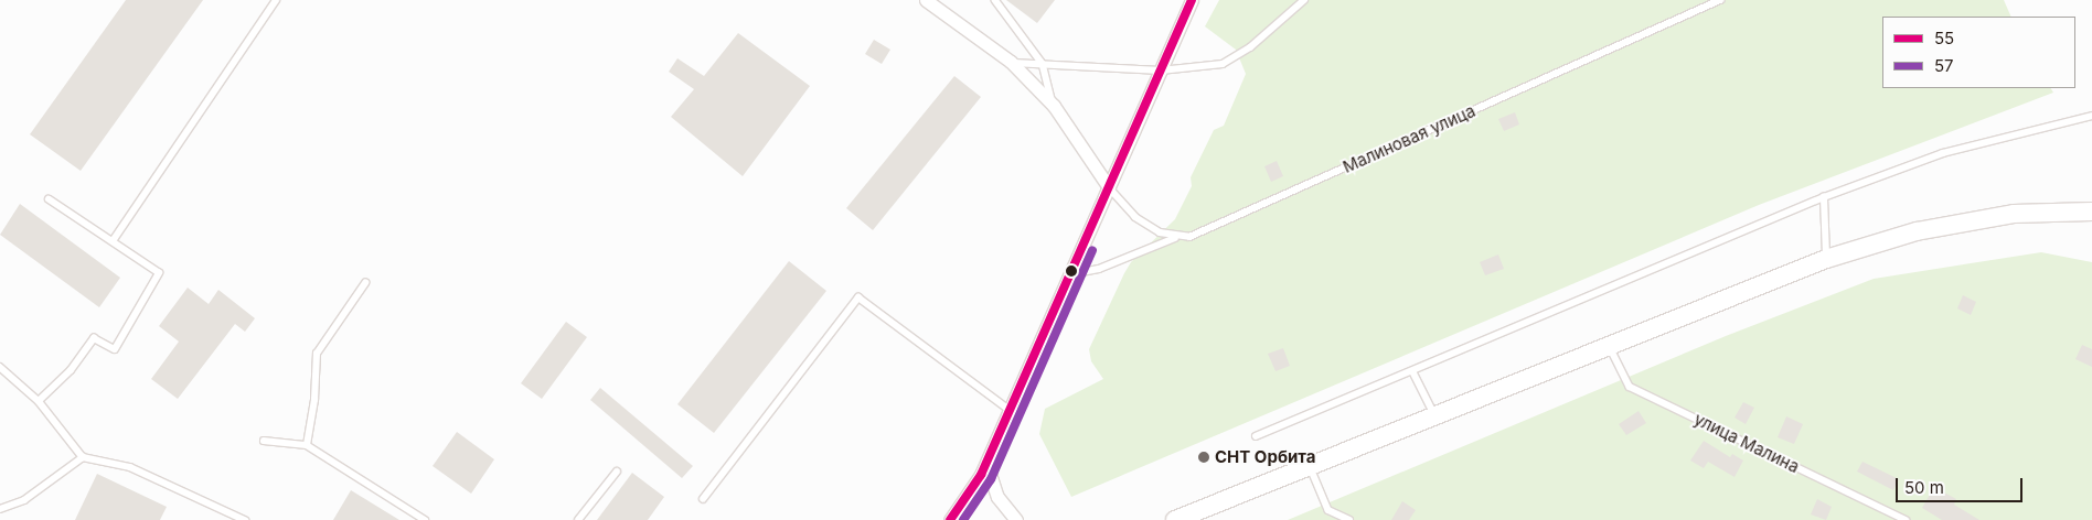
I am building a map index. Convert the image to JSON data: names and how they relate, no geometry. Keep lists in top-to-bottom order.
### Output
{
  "streets": {
    "lane": ["Малиновая улица", "улица Малина"]
  },
  "places": ["СНТ Орбита"],
  "lines": ["transit line 55", "transit line 57"],
  "legend": ["55", "57"],
  "scale_bar": "50 m"
}
